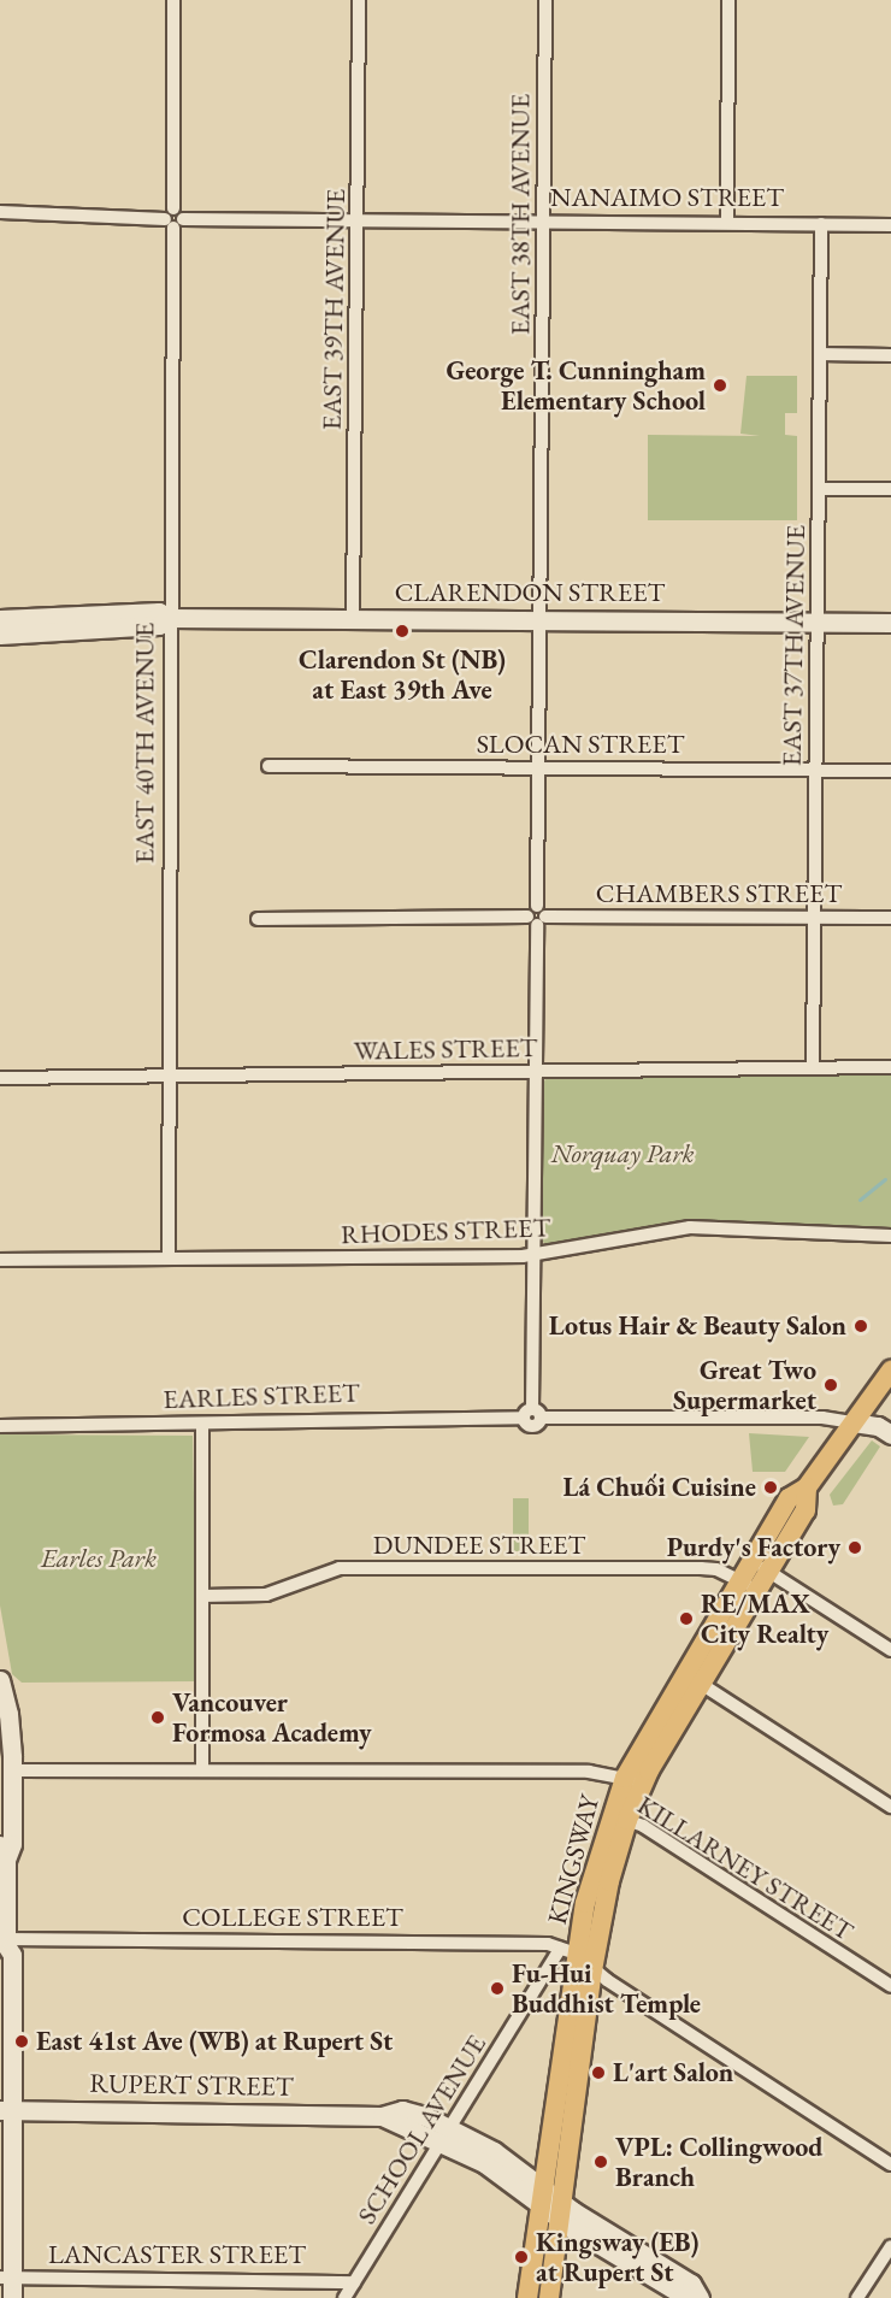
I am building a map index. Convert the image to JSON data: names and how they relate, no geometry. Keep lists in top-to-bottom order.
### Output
{
  "streets": {
    "main road": ["KINGSWAY"],
    "street": [
      "NANAIMO STREET",
      "EAST 38TH AVENUE",
      "EAST 39TH AVENUE",
      "CLARENDON STREET",
      "EAST 37TH AVENUE",
      "EAST 40TH AVENUE",
      "SLOCAN STREET",
      "CHAMBERS STREET",
      "WALES STREET",
      "RHODES STREET",
      "EARLES STREET",
      "DUNDEE STREET",
      "KILLARNEY STREET",
      "COLLEGE STREET",
      "RUPERT STREET",
      "SCHOOL AVENUE",
      "LANCASTER STREET"
    ]
  },
  "crossings": [
    ["NANAIMO STREET", "EAST 38TH AVENUE"],
    ["NANAIMO STREET", "EAST 39TH AVENUE"],
    ["NANAIMO STREET", "EAST 37TH AVENUE"],
    ["NANAIMO STREET", "EAST 40TH AVENUE"],
    ["EAST 38TH AVENUE", "CLARENDON STREET"],
    ["EAST 38TH AVENUE", "SLOCAN STREET"],
    ["EAST 38TH AVENUE", "CHAMBERS STREET"],
    ["EAST 38TH AVENUE", "WALES STREET"],
    ["EAST 38TH AVENUE", "RHODES STREET"],
    ["EAST 38TH AVENUE", "EARLES STREET"],
    ["EAST 39TH AVENUE", "CLARENDON STREET"],
    ["CLARENDON STREET", "EAST 37TH AVENUE"],
    ["CLARENDON STREET", "EAST 40TH AVENUE"],
    ["EAST 37TH AVENUE", "SLOCAN STREET"],
    ["EAST 37TH AVENUE", "CHAMBERS STREET"],
    ["EAST 37TH AVENUE", "WALES STREET"],
    ["EAST 40TH AVENUE", "WALES STREET"],
    ["EAST 40TH AVENUE", "RHODES STREET"],
    ["EARLES STREET", "KINGSWAY"],
    ["DUNDEE STREET", "KINGSWAY"],
    ["KINGSWAY", "KILLARNEY STREET"],
    ["KINGSWAY", "COLLEGE STREET"],
    ["KINGSWAY", "RUPERT STREET"],
    ["KINGSWAY", "SCHOOL AVENUE"],
    ["COLLEGE STREET", "SCHOOL AVENUE"],
    ["RUPERT STREET", "SCHOOL AVENUE"],
    ["SCHOOL AVENUE", "LANCASTER STREET"]
  ],
  "parks": ["Norquay Park", "Earles Park"],
  "places": [
    "George T. Cunningham Elementary School",
    "Clarendon St (NB) at East 39th Ave",
    "Lotus Hair & Beauty Salon",
    "Great Two Supermarket",
    "Lá Chuối Cuisine",
    "Purdy's Factory",
    "RE/MAX City Realty",
    "Vancouver Formosa Academy",
    "Fu-Hui Buddhist Temple",
    "East 41st Ave (WB) at Rupert St",
    "L'art Salon",
    "VPL: Collingwood Branch",
    "Kingsway (EB) at Rupert St"
  ]
}
